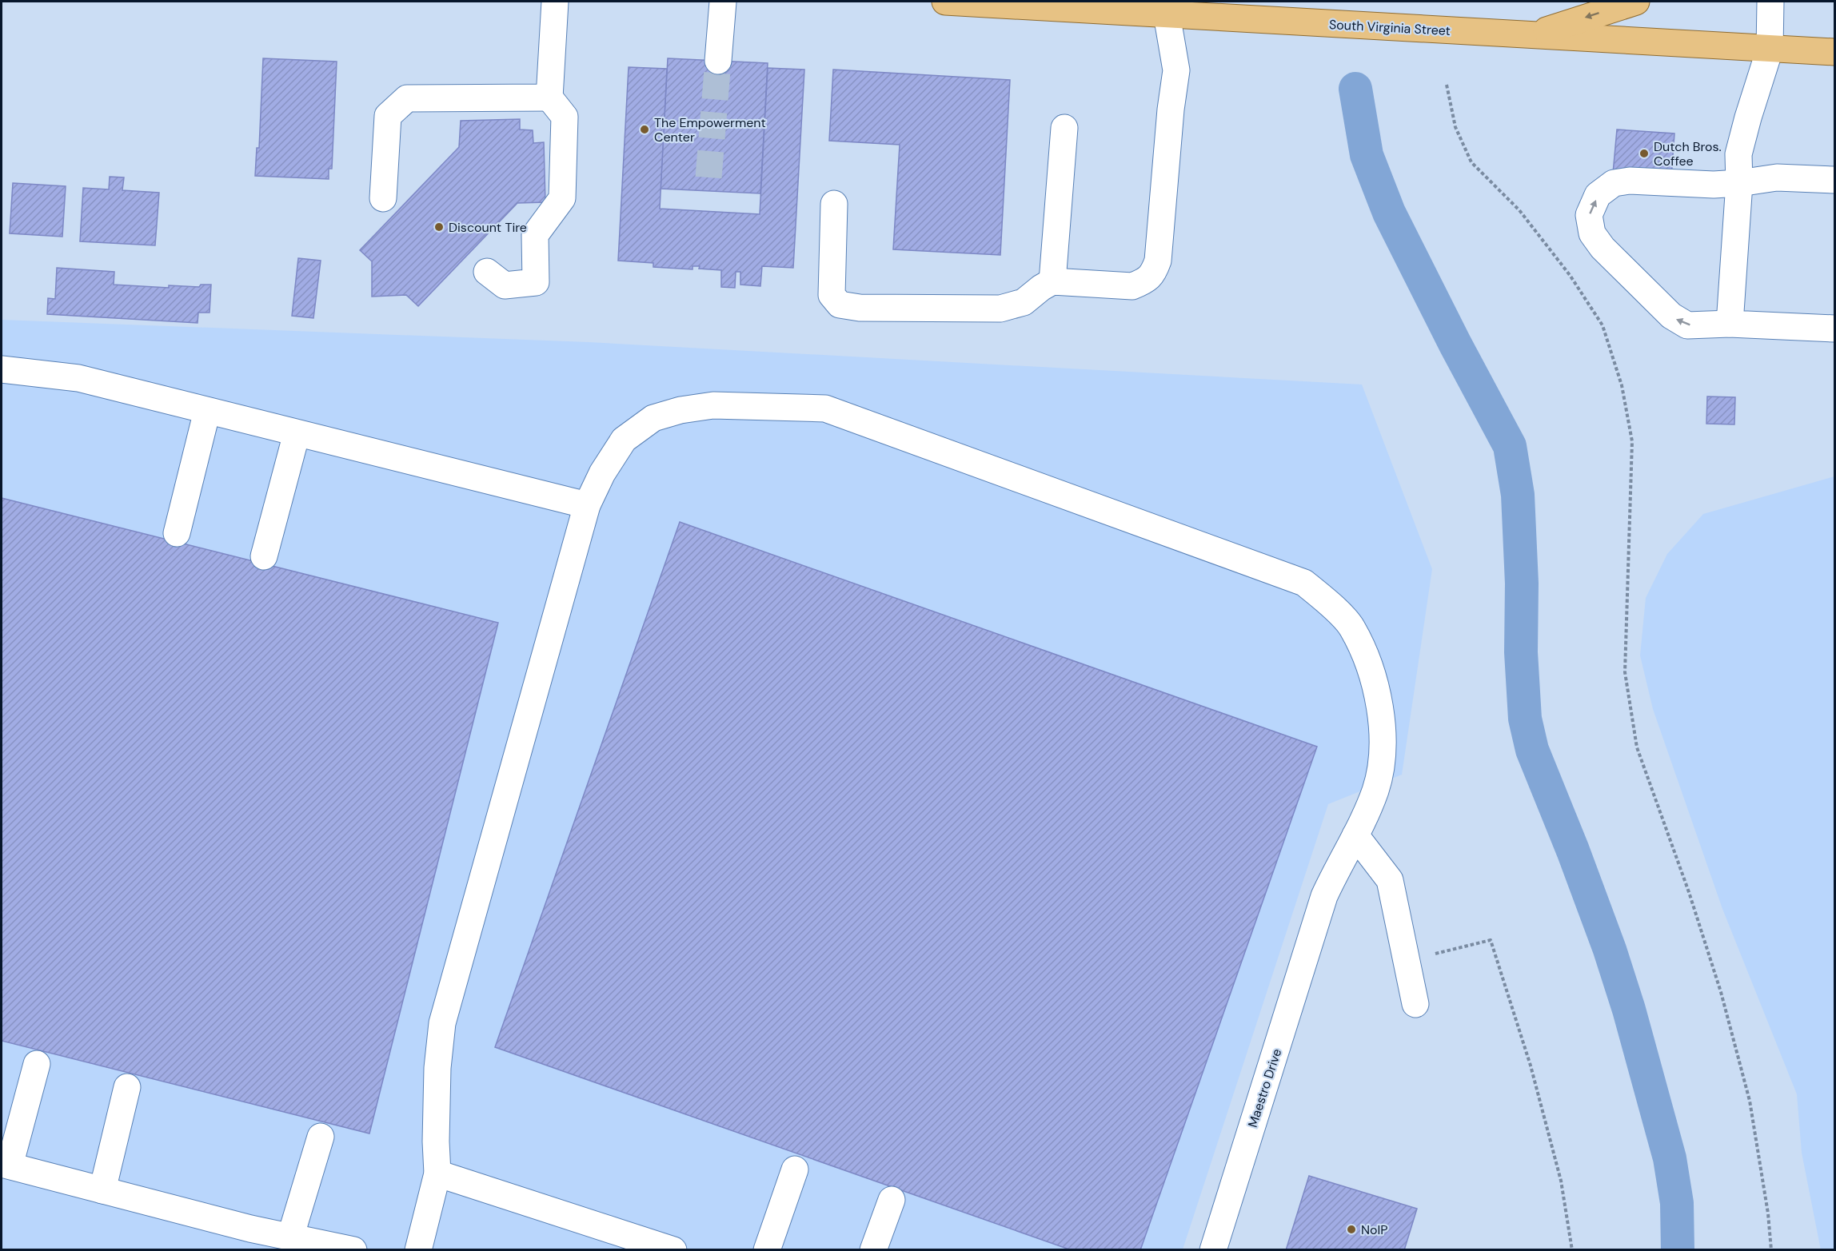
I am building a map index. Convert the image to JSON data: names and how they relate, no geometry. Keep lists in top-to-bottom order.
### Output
{
  "streets": {
    "main road": ["South Virginia Street"],
    "street": ["Maestro Drive"]
  },
  "places": [
    "The Empowerment Center",
    "Dutch Bros. Coffee",
    "Discount Tire",
    "NoIP"
  ]
}
